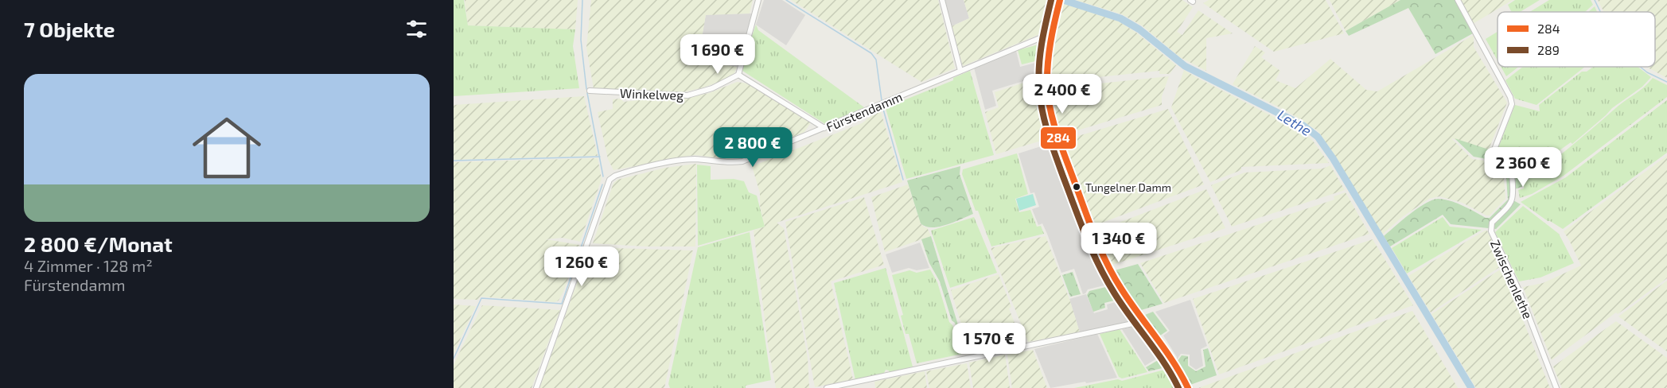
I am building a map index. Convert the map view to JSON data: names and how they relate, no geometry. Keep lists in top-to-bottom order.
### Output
{
  "streets": {
    "street": ["Winkelweg", "Fürstendamm", "Zwischenlethe"]
  },
  "water": ["Lethe"],
  "places": ["Tungelner Damm"],
  "lines": ["transit line 284", "transit line 289"],
  "legend": ["284", "289"],
  "page": {
    "heading": "7 Objekte",
    "price": [
      "1 690 €",
      "2 400 €",
      "2 800 €",
      "2 360 €",
      "1 340 €",
      "1 260 €",
      "1 570 €"
    ],
    "list": [
      {
        "name": "2 800 €/Monat",
        "note": "4 Zimmer · 128 m² · Fürstendamm"
      }
    ]
  }
}
